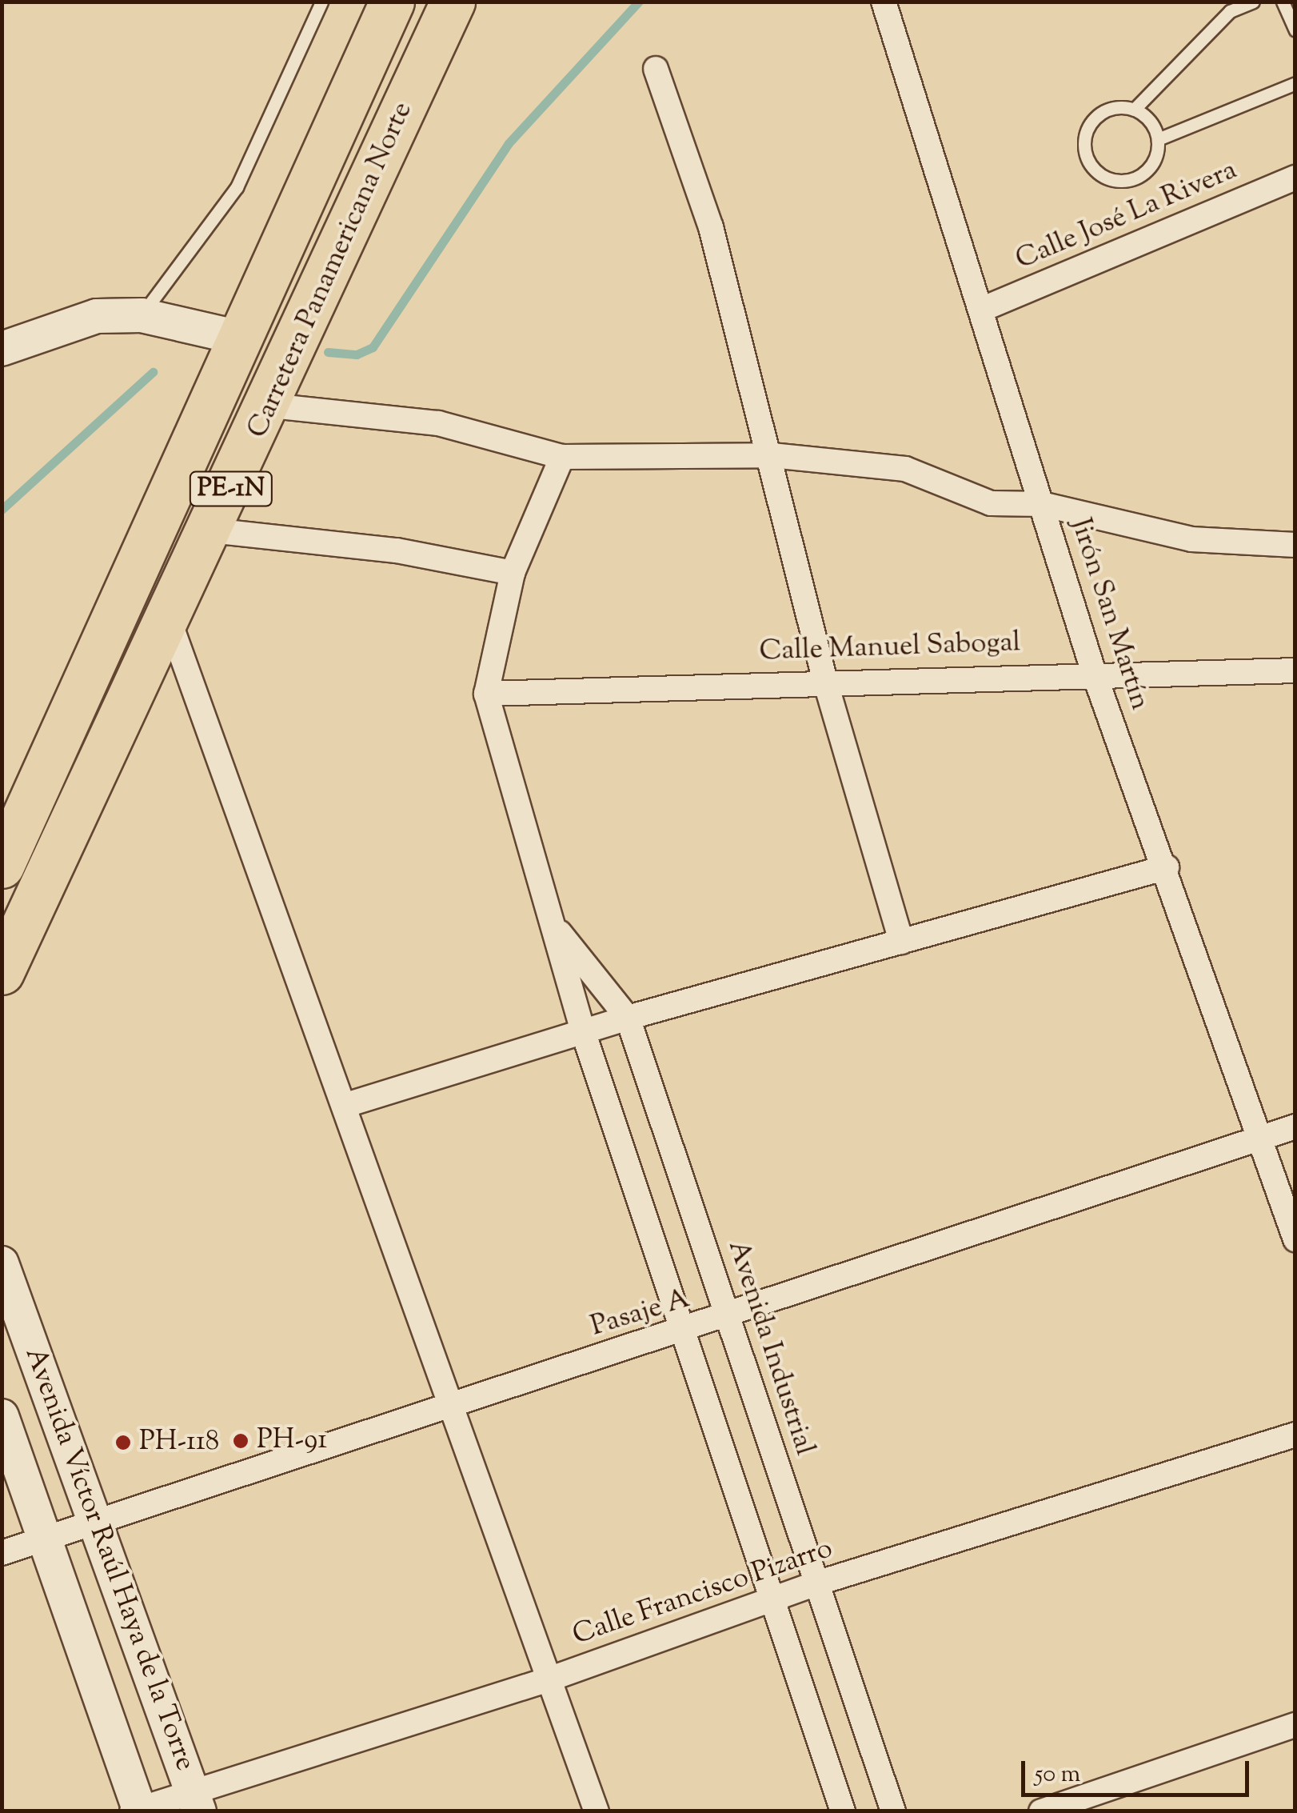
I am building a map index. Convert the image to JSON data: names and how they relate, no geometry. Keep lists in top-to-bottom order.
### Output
{
  "streets": {
    "highway": ["Carretera Panamericana Norte", "PE-1N"],
    "street": [
      "Calle José La Rivera",
      "Jirón San Martín",
      "Calle Manuel Sabogal",
      "Pasaje A",
      "Avenida Industrial",
      "Avenida Víctor Raúl Haya de la Torre",
      "Calle Francisco Pizarro"
    ]
  },
  "crossings": [
    ["Calle José La Rivera", "Jirón San Martín"],
    ["Jirón San Martín", "Calle Manuel Sabogal"],
    ["Jirón San Martín", "Pasaje A"],
    ["Calle Manuel Sabogal", "Avenida Industrial"],
    ["Pasaje A", "Avenida Industrial"],
    ["Pasaje A", "Avenida Víctor Raúl Haya de la Torre"],
    ["Avenida Industrial", "Calle Francisco Pizarro"],
    ["Avenida Víctor Raúl Haya de la Torre", "Calle Francisco Pizarro"]
  ],
  "places": ["PH-91", "PH-118"],
  "scale_bar": "50 m"
}
